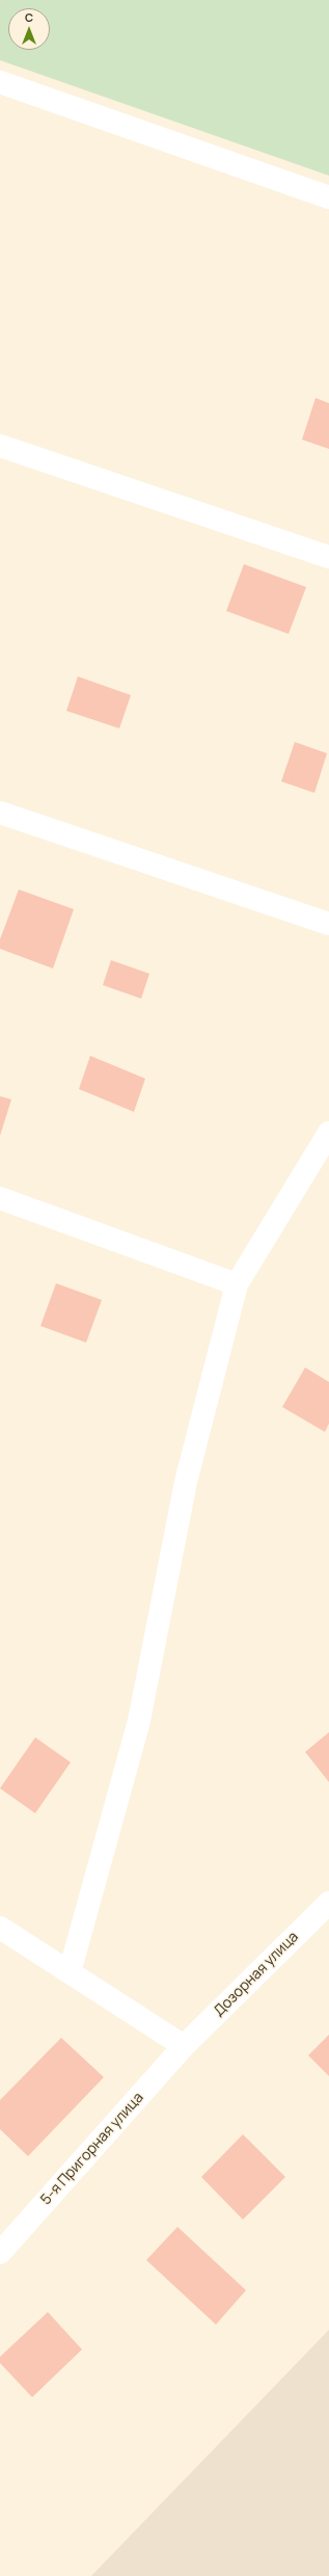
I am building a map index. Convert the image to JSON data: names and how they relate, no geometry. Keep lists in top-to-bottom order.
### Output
{
  "streets": {
    "street": ["Дозорная улица", "5-я Пригорная улица"]
  },
  "crossings": [
    ["Дозорная улица", "5-я Пригорная улица"]
  ],
  "north": "top"
}
